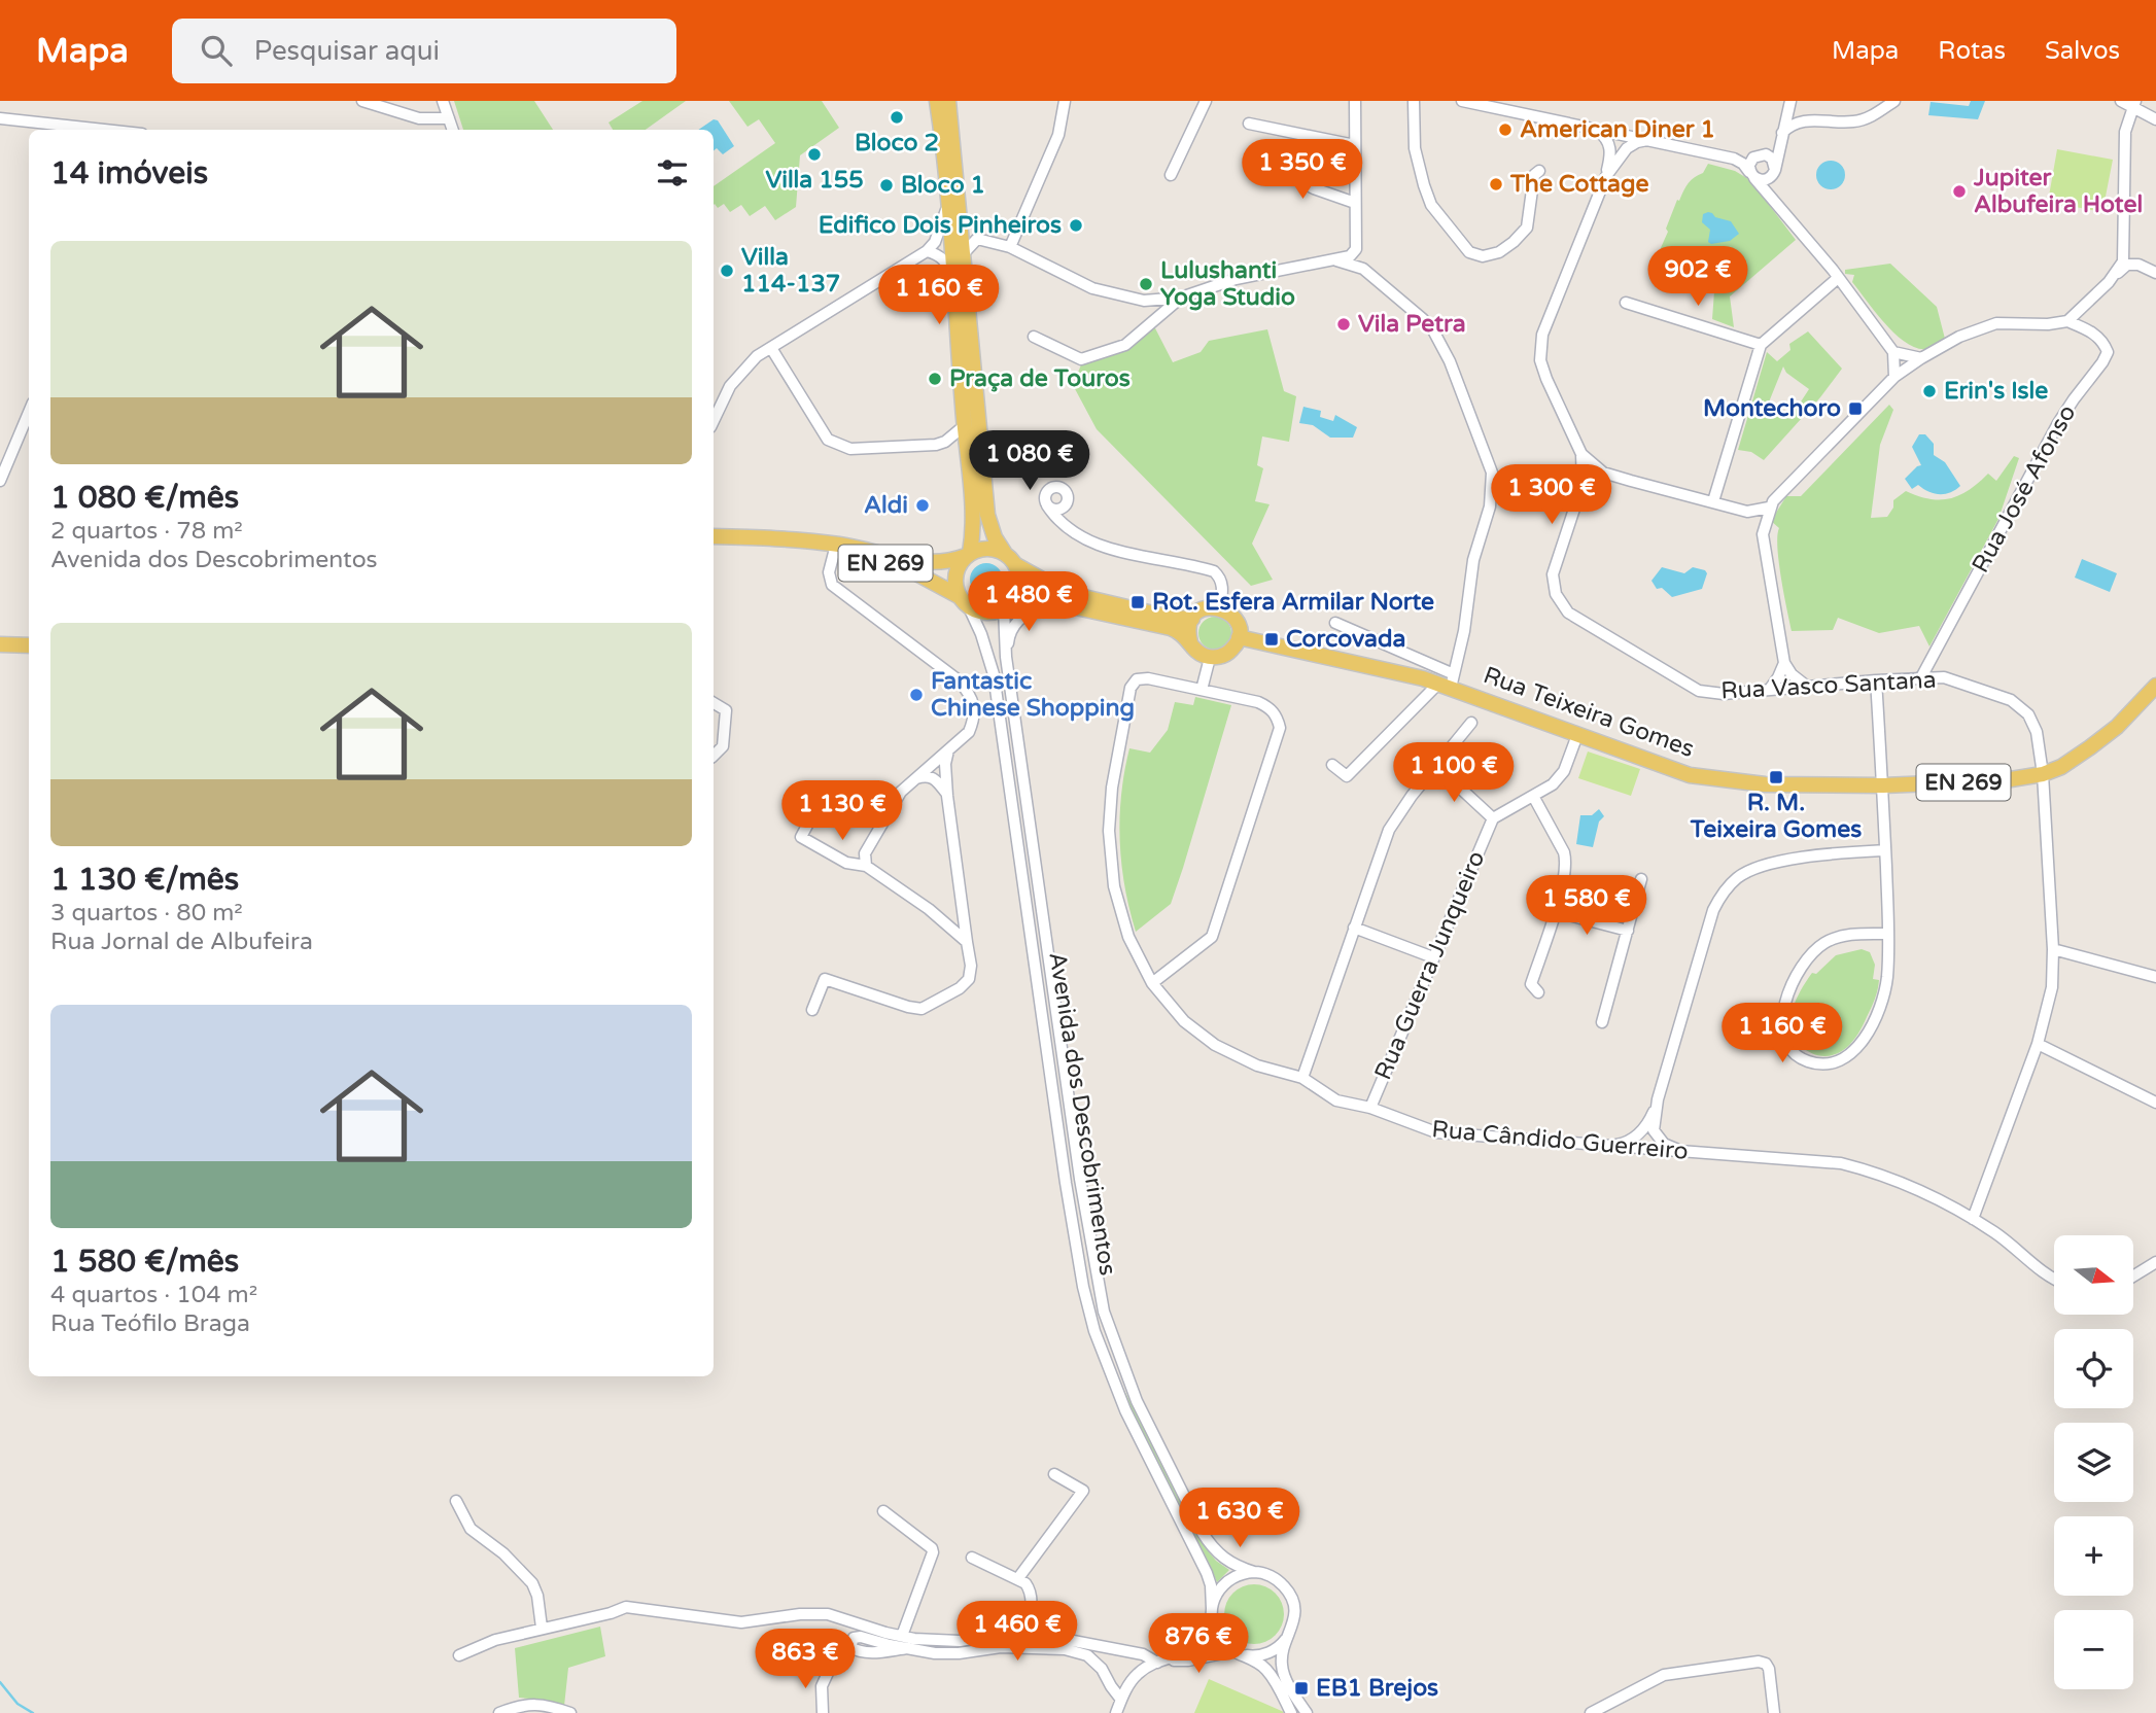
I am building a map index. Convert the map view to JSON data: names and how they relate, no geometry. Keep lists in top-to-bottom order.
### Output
{
  "streets": {
    "main road": ["EN 269", "Rua Teixeira Gomes"],
    "street": [
      "Rua José Afonso",
      "Rua Vasco Santana",
      "Rua Guerra Junqueiro",
      "Avenida dos Descobrimentos",
      "Rua Cândido Guerreiro"
    ]
  },
  "crossings": [
    ["Rua José Afonso", "Rua Vasco Santana"],
    ["EN 269", "Rua Teixeira Gomes"],
    ["EN 269", "Avenida dos Descobrimentos"],
    ["Rua Vasco Santana", "Rua Teixeira Gomes"],
    ["Rua Vasco Santana", "Rua Cândido Guerreiro"],
    ["Rua Guerra Junqueiro", "Rua Cândido Guerreiro"]
  ],
  "places": {
    "other": [
      "Bloco 2",
      "American Diner 1",
      "Villa 155",
      "The Cottage",
      "Bloco 1",
      "Jupiter Albufeira Hotel",
      "Edifico Dois Pinheiros",
      "Villa 114-137",
      "Lulushanti Yoga Studio",
      "Vila Petra",
      "Praça de Touros",
      "Erin's Isle",
      "Aldi",
      "Fantastic Chinese Shopping"
    ],
    "transit": [
      "Montechoro",
      "Rot. Esfera Armilar Norte",
      "Corcovada",
      "R. M. Teixeira Gomes",
      "EB1 Brejos"
    ]
  },
  "north": "right",
  "page": {
    "header": "Mapa",
    "search": "Pesquisar aqui",
    "nav": ["Mapa", "Rotas", "Salvos"],
    "heading": "14 imóveis",
    "price": [
      "1 350 €",
      "902 €",
      "1 160 €",
      "1 080 €",
      "1 300 €",
      "1 480 €",
      "1 100 €",
      "1 130 €",
      "1 580 €",
      "1 160 €",
      "1 630 €",
      "1 460 €",
      "876 €",
      "863 €"
    ],
    "list": [
      {
        "name": "1 080 €/mês",
        "note": "2 quartos · 78 m² · Avenida dos Descobrimentos"
      },
      {
        "name": "1 130 €/mês",
        "note": "3 quartos · 80 m² · Rua Jornal de Albufeira"
      },
      {
        "name": "1 580 €/mês",
        "note": "4 quartos · 104 m² · Rua Teófilo Braga"
      }
    ],
    "map_buttons": ["+", "−"]
  }
}
